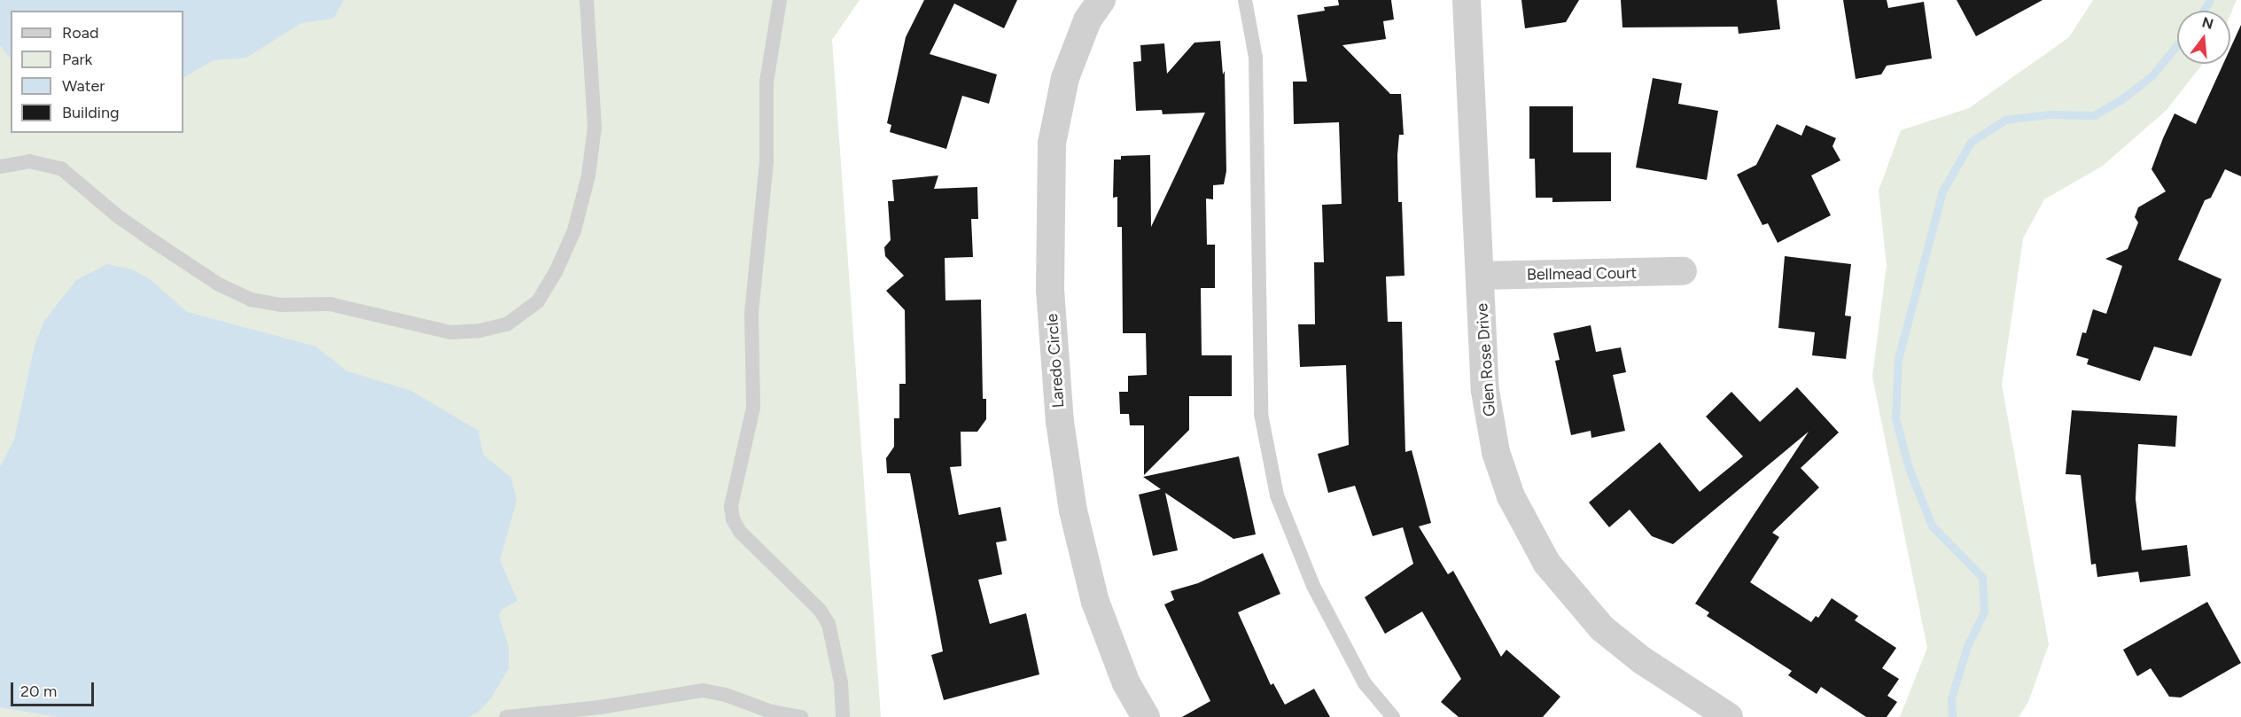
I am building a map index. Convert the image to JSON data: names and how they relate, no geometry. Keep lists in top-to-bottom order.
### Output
{
  "streets": {
    "street": ["Bellmead Court", "Glen Rose Drive", "Laredo Circle"]
  },
  "crossings": [
    ["Bellmead Court", "Glen Rose Drive"]
  ],
  "legend": [
    "Road",
    "Park",
    "Water",
    "Building"
  ],
  "scale_bar": "20 m",
  "north": "top"
}
